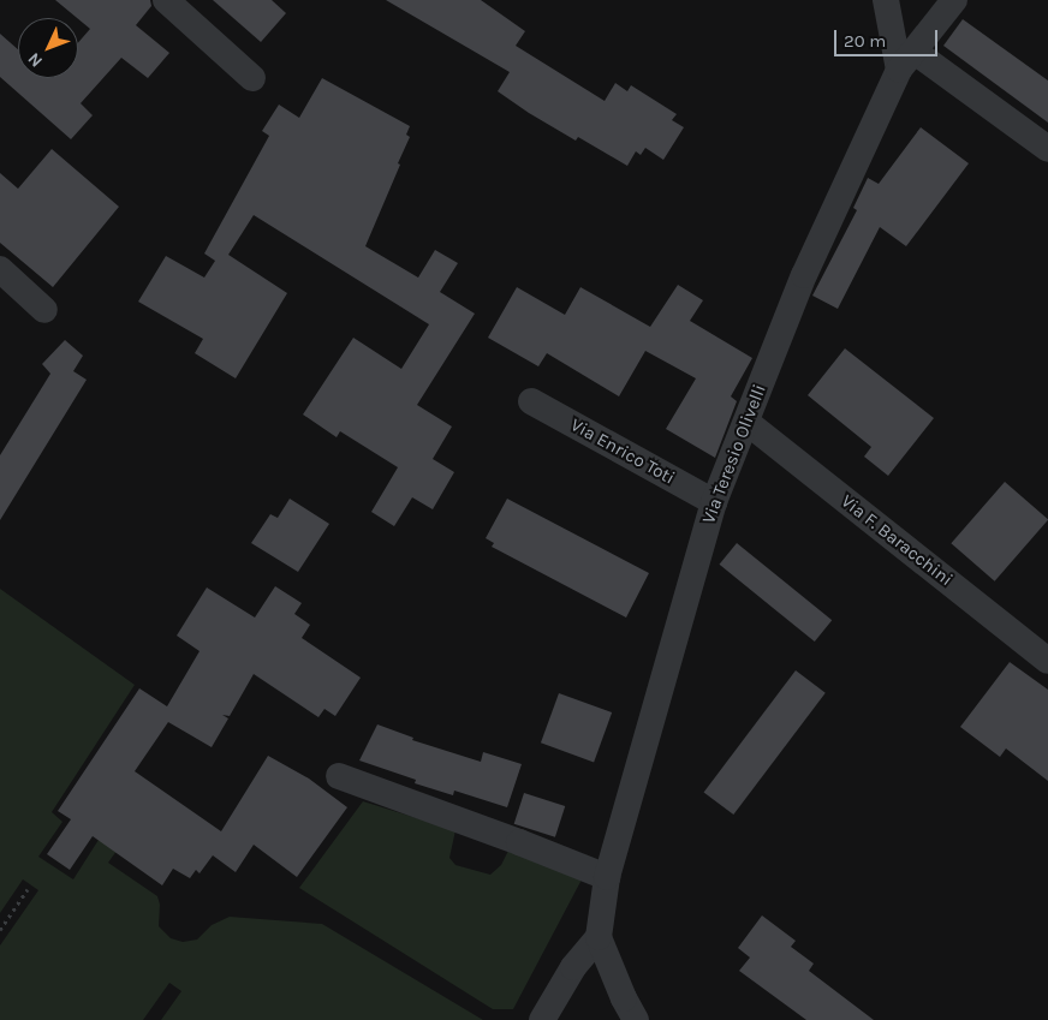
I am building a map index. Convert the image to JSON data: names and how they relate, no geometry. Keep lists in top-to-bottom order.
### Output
{
  "streets": {
    "street": ["Via Enrico Toti", "Via Teresio Olivelli", "Via F. Baracchini"]
  },
  "crossings": [
    ["Via Enrico Toti", "Via Teresio Olivelli"],
    ["Via Teresio Olivelli", "Via F. Baracchini"]
  ],
  "scale_bar": "20 m",
  "north": "bottom left"
}
